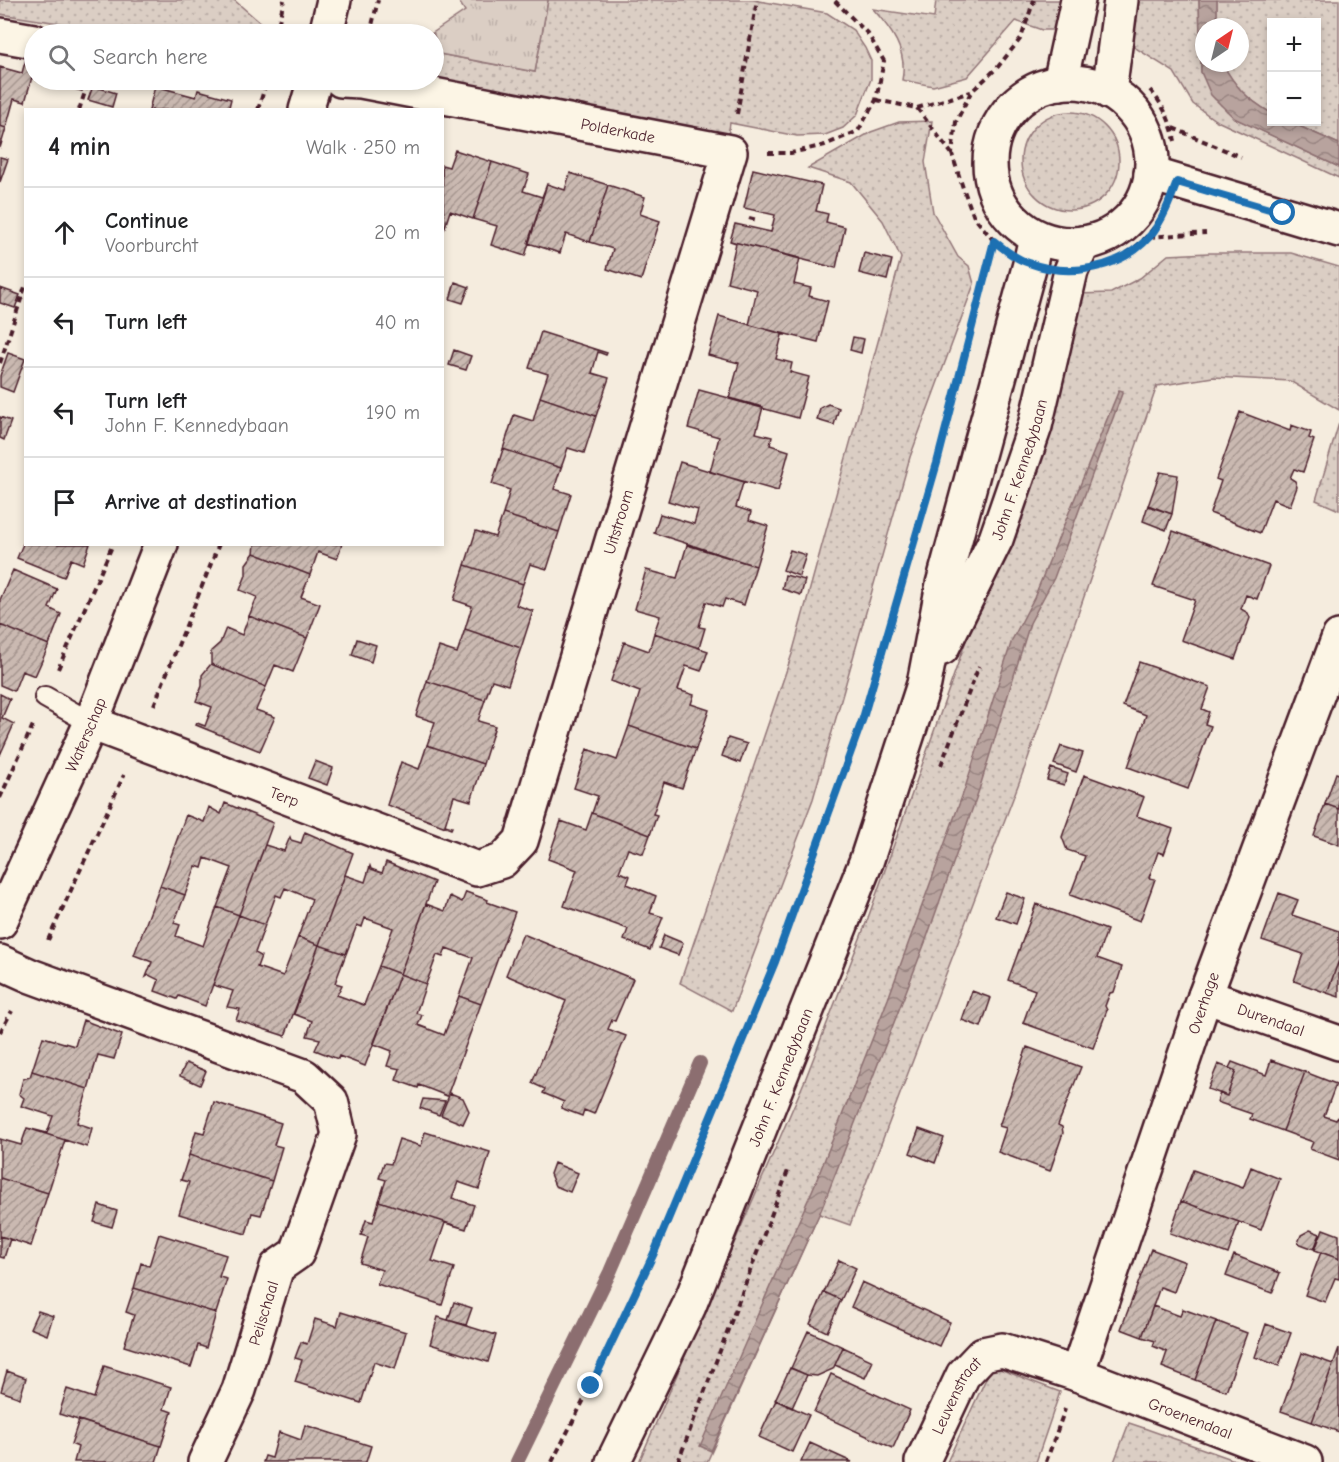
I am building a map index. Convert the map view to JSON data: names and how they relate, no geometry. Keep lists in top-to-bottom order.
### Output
{
  "streets": {
    "street": [
      "Polderkade",
      "John F. Kennedybaan",
      "Uitstroom",
      "Waterschap",
      "Terp",
      "Overhage",
      "Durendaal",
      "Peilschaal",
      "Leuvenstraat",
      "Groenendaal"
    ]
  },
  "crossings": [
    ["Polderkade", "Uitstroom"],
    ["Uitstroom", "Terp"],
    ["Waterschap", "Terp"],
    ["Overhage", "Durendaal"],
    ["Overhage", "Leuvenstraat"],
    ["Overhage", "Groenendaal"],
    ["Leuvenstraat", "Groenendaal"]
  ],
  "north": "top right",
  "page": {
    "map_buttons": ["+", "−"],
    "search": "Search here",
    "heading": ["4 min", "Walk · 250 m"],
    "list": [
      ["Continue", "Voorburcht", "20 m"],
      ["Turn left", "40 m"],
      ["Turn left", "John F. Kennedybaan", "190 m"],
      "Arrive at destination"
    ]
  }
}
